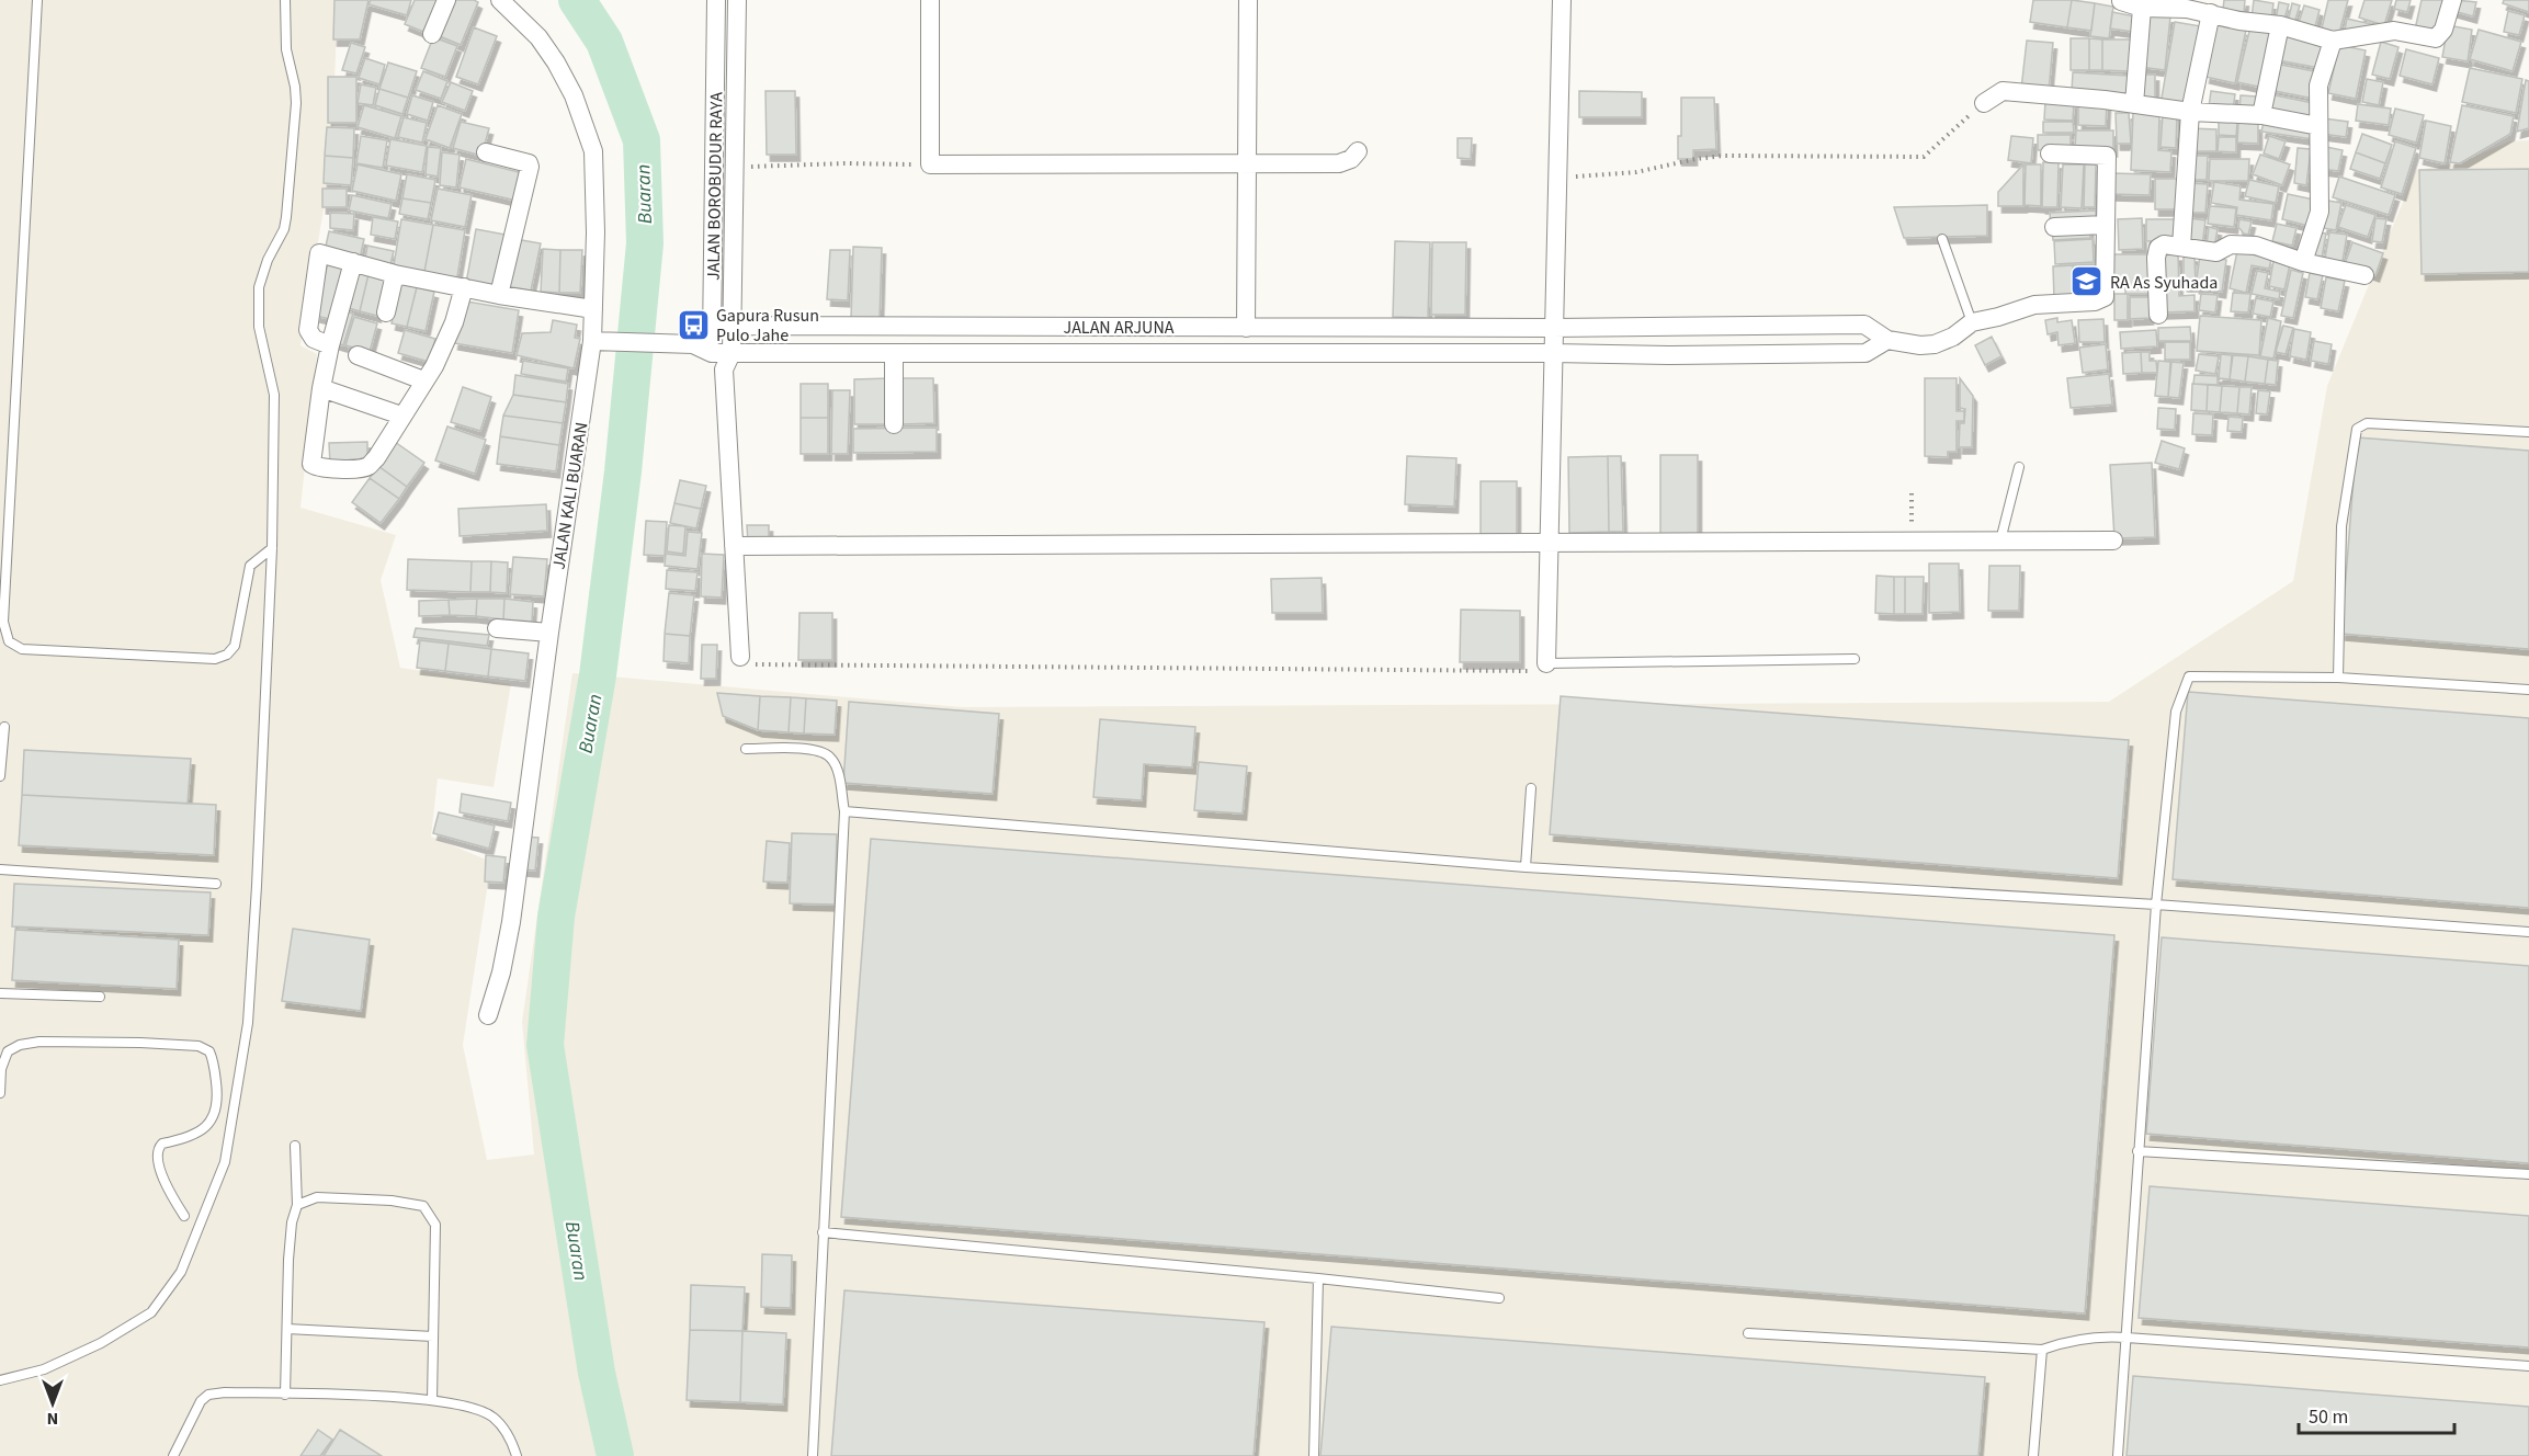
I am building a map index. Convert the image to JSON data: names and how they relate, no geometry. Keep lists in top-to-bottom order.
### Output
{
  "streets": {
    "street": ["JALAN BOROBUDUR RAYA", "JALAN ARJUNA", "JALAN KALI BUARAN"]
  },
  "crossings": [
    ["JALAN BOROBUDUR RAYA", "JALAN ARJUNA"]
  ],
  "water": ["Buaran"],
  "places": {
    "school or university": ["RA As Syuhada"],
    "bus stop": ["Gapura Rusun Pulo Jahe"]
  },
  "scale_bar": "50 m",
  "north": "bottom"
}
